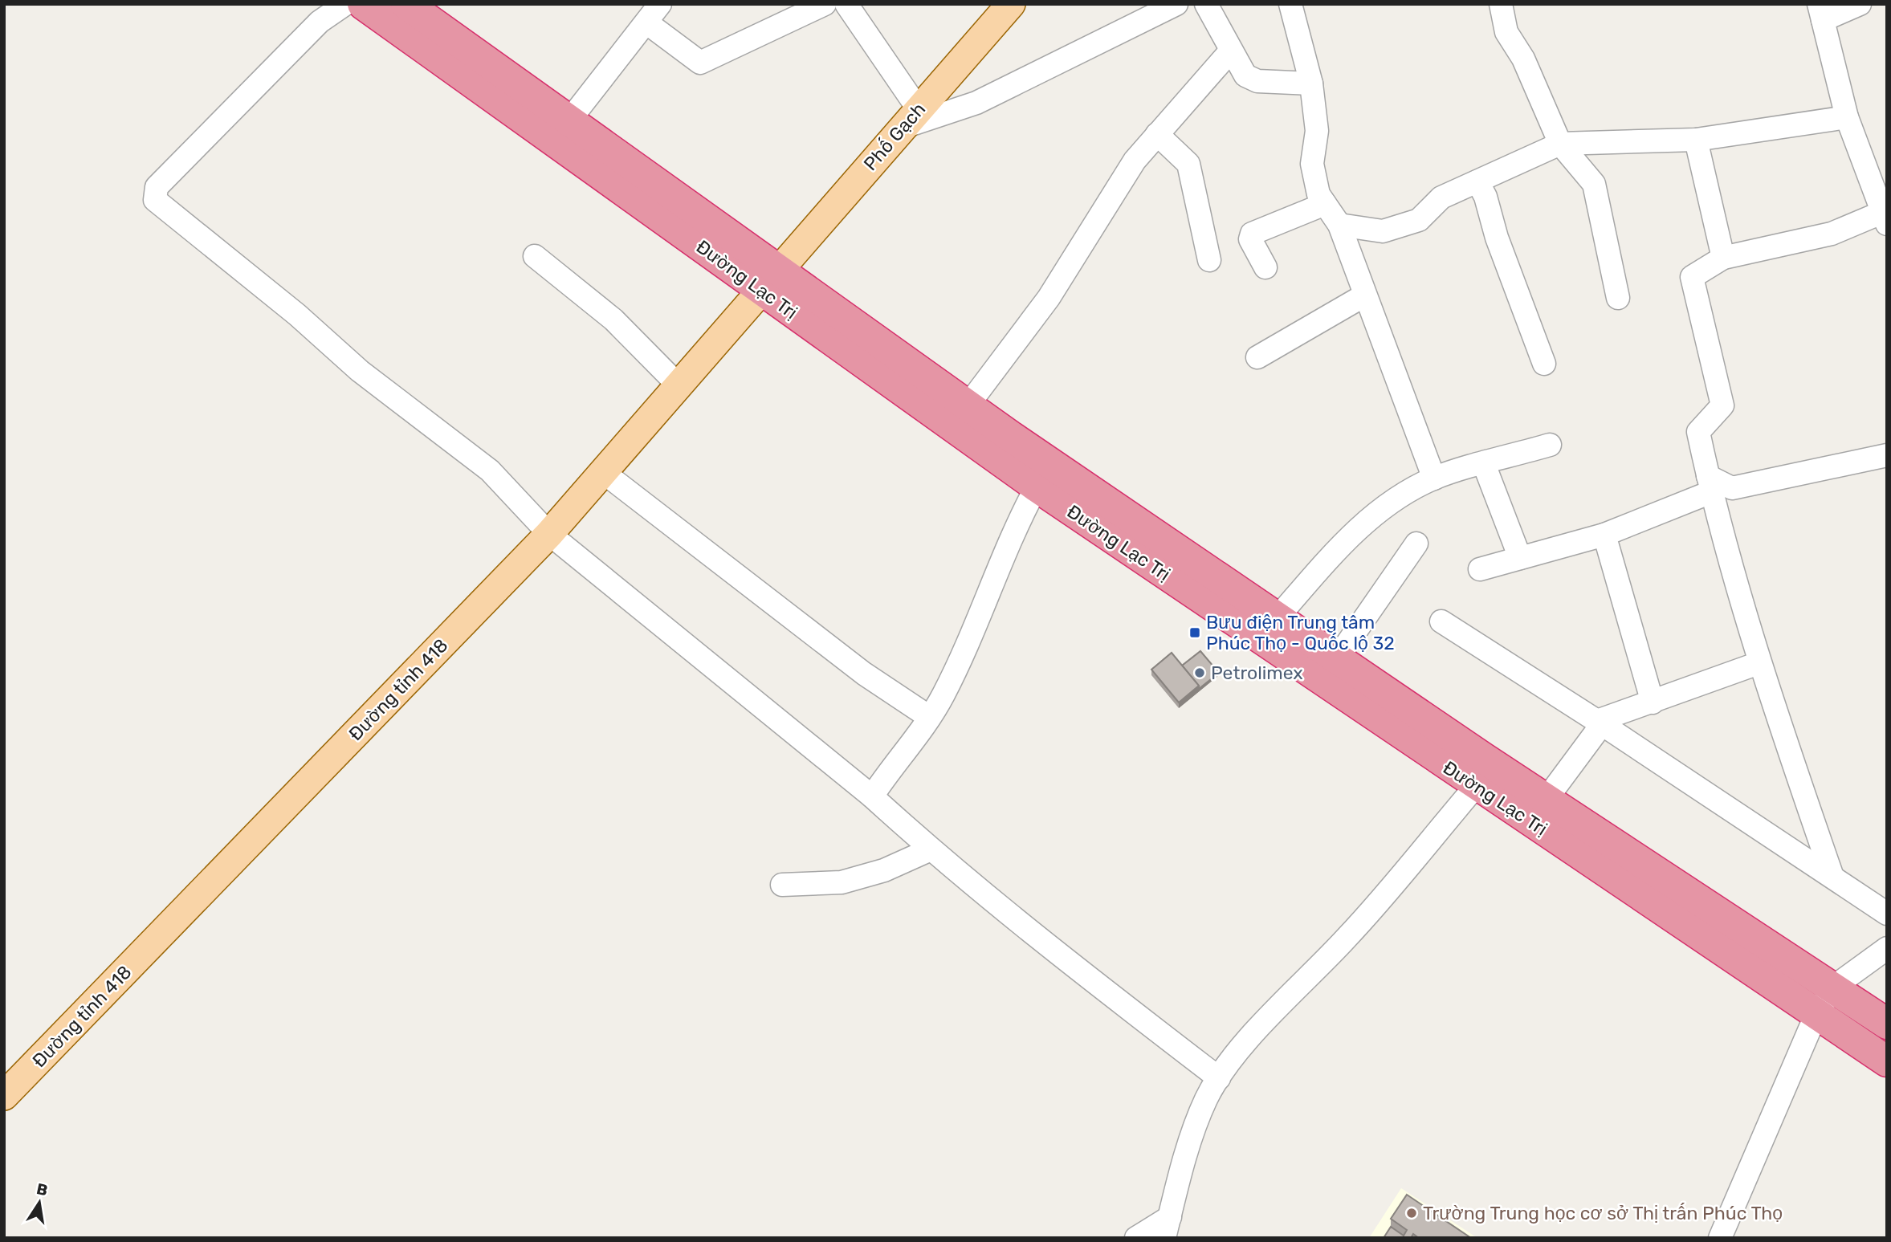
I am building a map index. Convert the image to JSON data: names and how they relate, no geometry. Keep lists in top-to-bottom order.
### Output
{
  "streets": {
    "highway": ["Đường Lạc Trị"],
    "main road": ["Phố Gạch", "Đường tỉnh 418"]
  },
  "crossings": [
    ["Phố Gạch", "Đường Lạc Trị"],
    ["Phố Gạch", "Đường tỉnh 418"],
    ["Đường Lạc Trị", "Đường tỉnh 418"]
  ],
  "places": {
    "transit": ["Bưu điện Trung tâm Phúc Thọ - Quốc lộ 32"],
    "other": ["Petrolimex", "Trường Trung học cơ sở Thị trấn Phúc Thọ"]
  },
  "north": "top"
}
